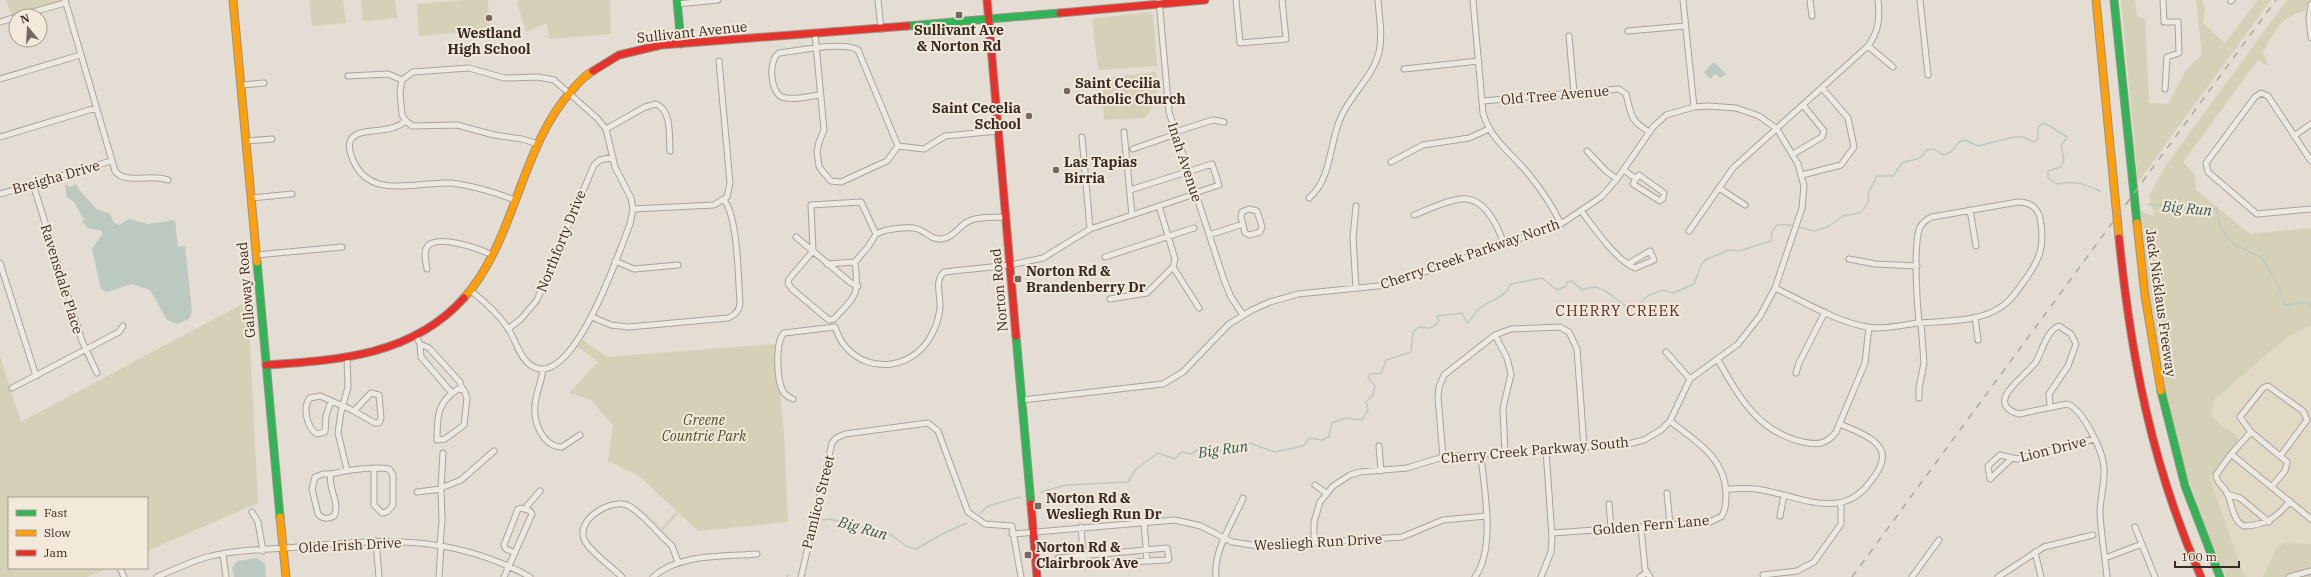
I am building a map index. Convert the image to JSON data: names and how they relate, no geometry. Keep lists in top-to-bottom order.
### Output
{
  "streets": {
    "main road": [
      "Sullivant Avenue",
      "Galloway Road",
      "Norton Road",
      "Jack Nicklaus Freeway"
    ],
    "street": [
      "Old Tree Avenue",
      "Inah Avenue",
      "Breigha Drive",
      "Northforty Drive",
      "Cherry Creek Parkway North",
      "Ravensdale Place",
      "Lion Drive",
      "Cherry Creek Parkway South",
      "Pamlico Street",
      "Golden Fern Lane",
      "Wesliegh Run Drive",
      "Olde Irish Drive"
    ]
  },
  "crossings": [
    ["Sullivant Avenue", "Inah Avenue"],
    ["Sullivant Avenue", "Galloway Road"],
    ["Sullivant Avenue", "Norton Road"],
    ["Old Tree Avenue", "Cherry Creek Parkway North"],
    ["Inah Avenue", "Cherry Creek Parkway North"],
    ["Breigha Drive", "Ravensdale Place"],
    ["Cherry Creek Parkway North", "Norton Road"],
    ["Cherry Creek Parkway North", "Cherry Creek Parkway South"],
    ["Galloway Road", "Olde Irish Drive"],
    ["Norton Road", "Wesliegh Run Drive"],
    ["Cherry Creek Parkway South", "Wesliegh Run Drive"],
    ["Pamlico Street", "Wesliegh Run Drive"]
  ],
  "districts": ["CHERRY CREEK"],
  "water": ["Big Run"],
  "parks": ["Greene Countrie Park"],
  "places": {
    "transit": [
      "Sullivant Ave & Norton Rd",
      "Norton Rd & Brandenberry Dr",
      "Norton Rd & Wesliegh Run Dr",
      "Norton Rd & Clairbrook Ave"
    ],
    "other": [
      "Westland High School",
      "Saint Cecilia Catholic Church",
      "Saint Cecelia School",
      "Las Tapias Birria"
    ]
  },
  "legend": ["Fast", "Slow", "Jam"],
  "scale_bar": "100 m",
  "north": "top"
}
